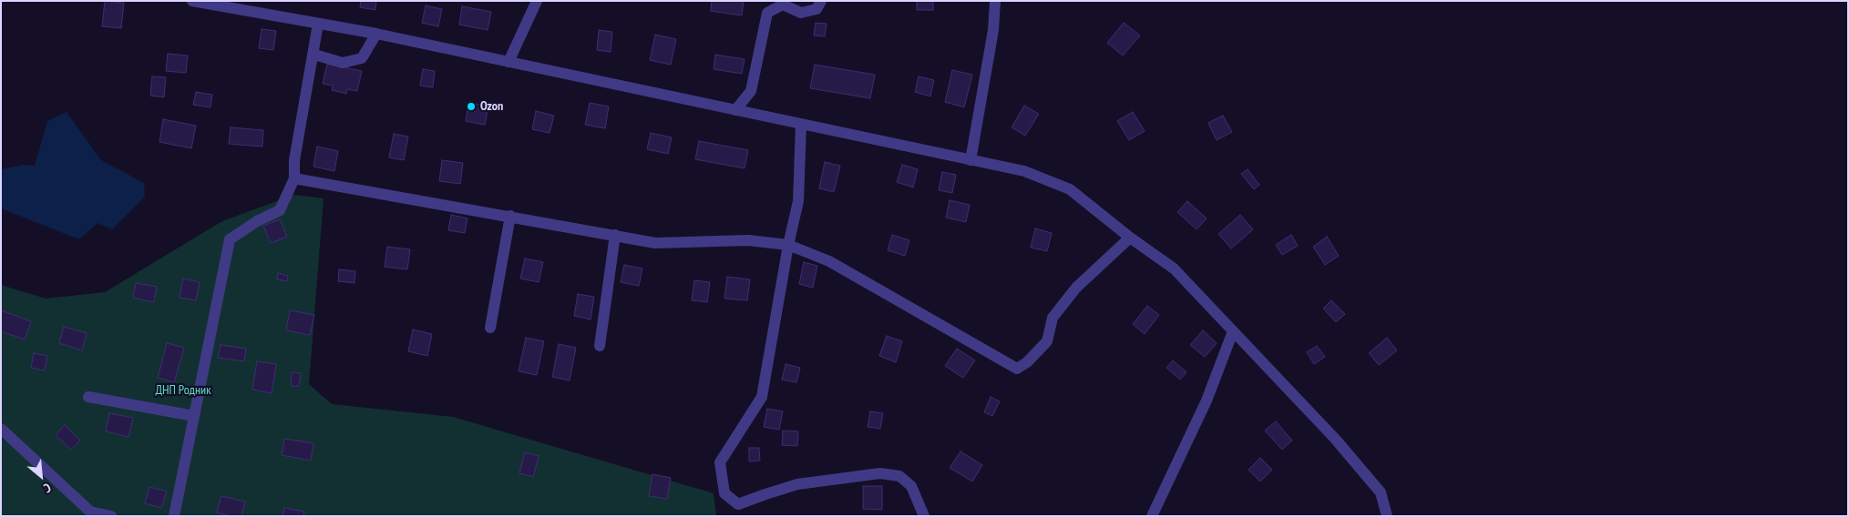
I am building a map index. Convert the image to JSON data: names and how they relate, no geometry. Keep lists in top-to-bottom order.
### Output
{
  "parks": ["ДНП Родник"],
  "places": ["Ozon"],
  "north": "bottom right"
}
